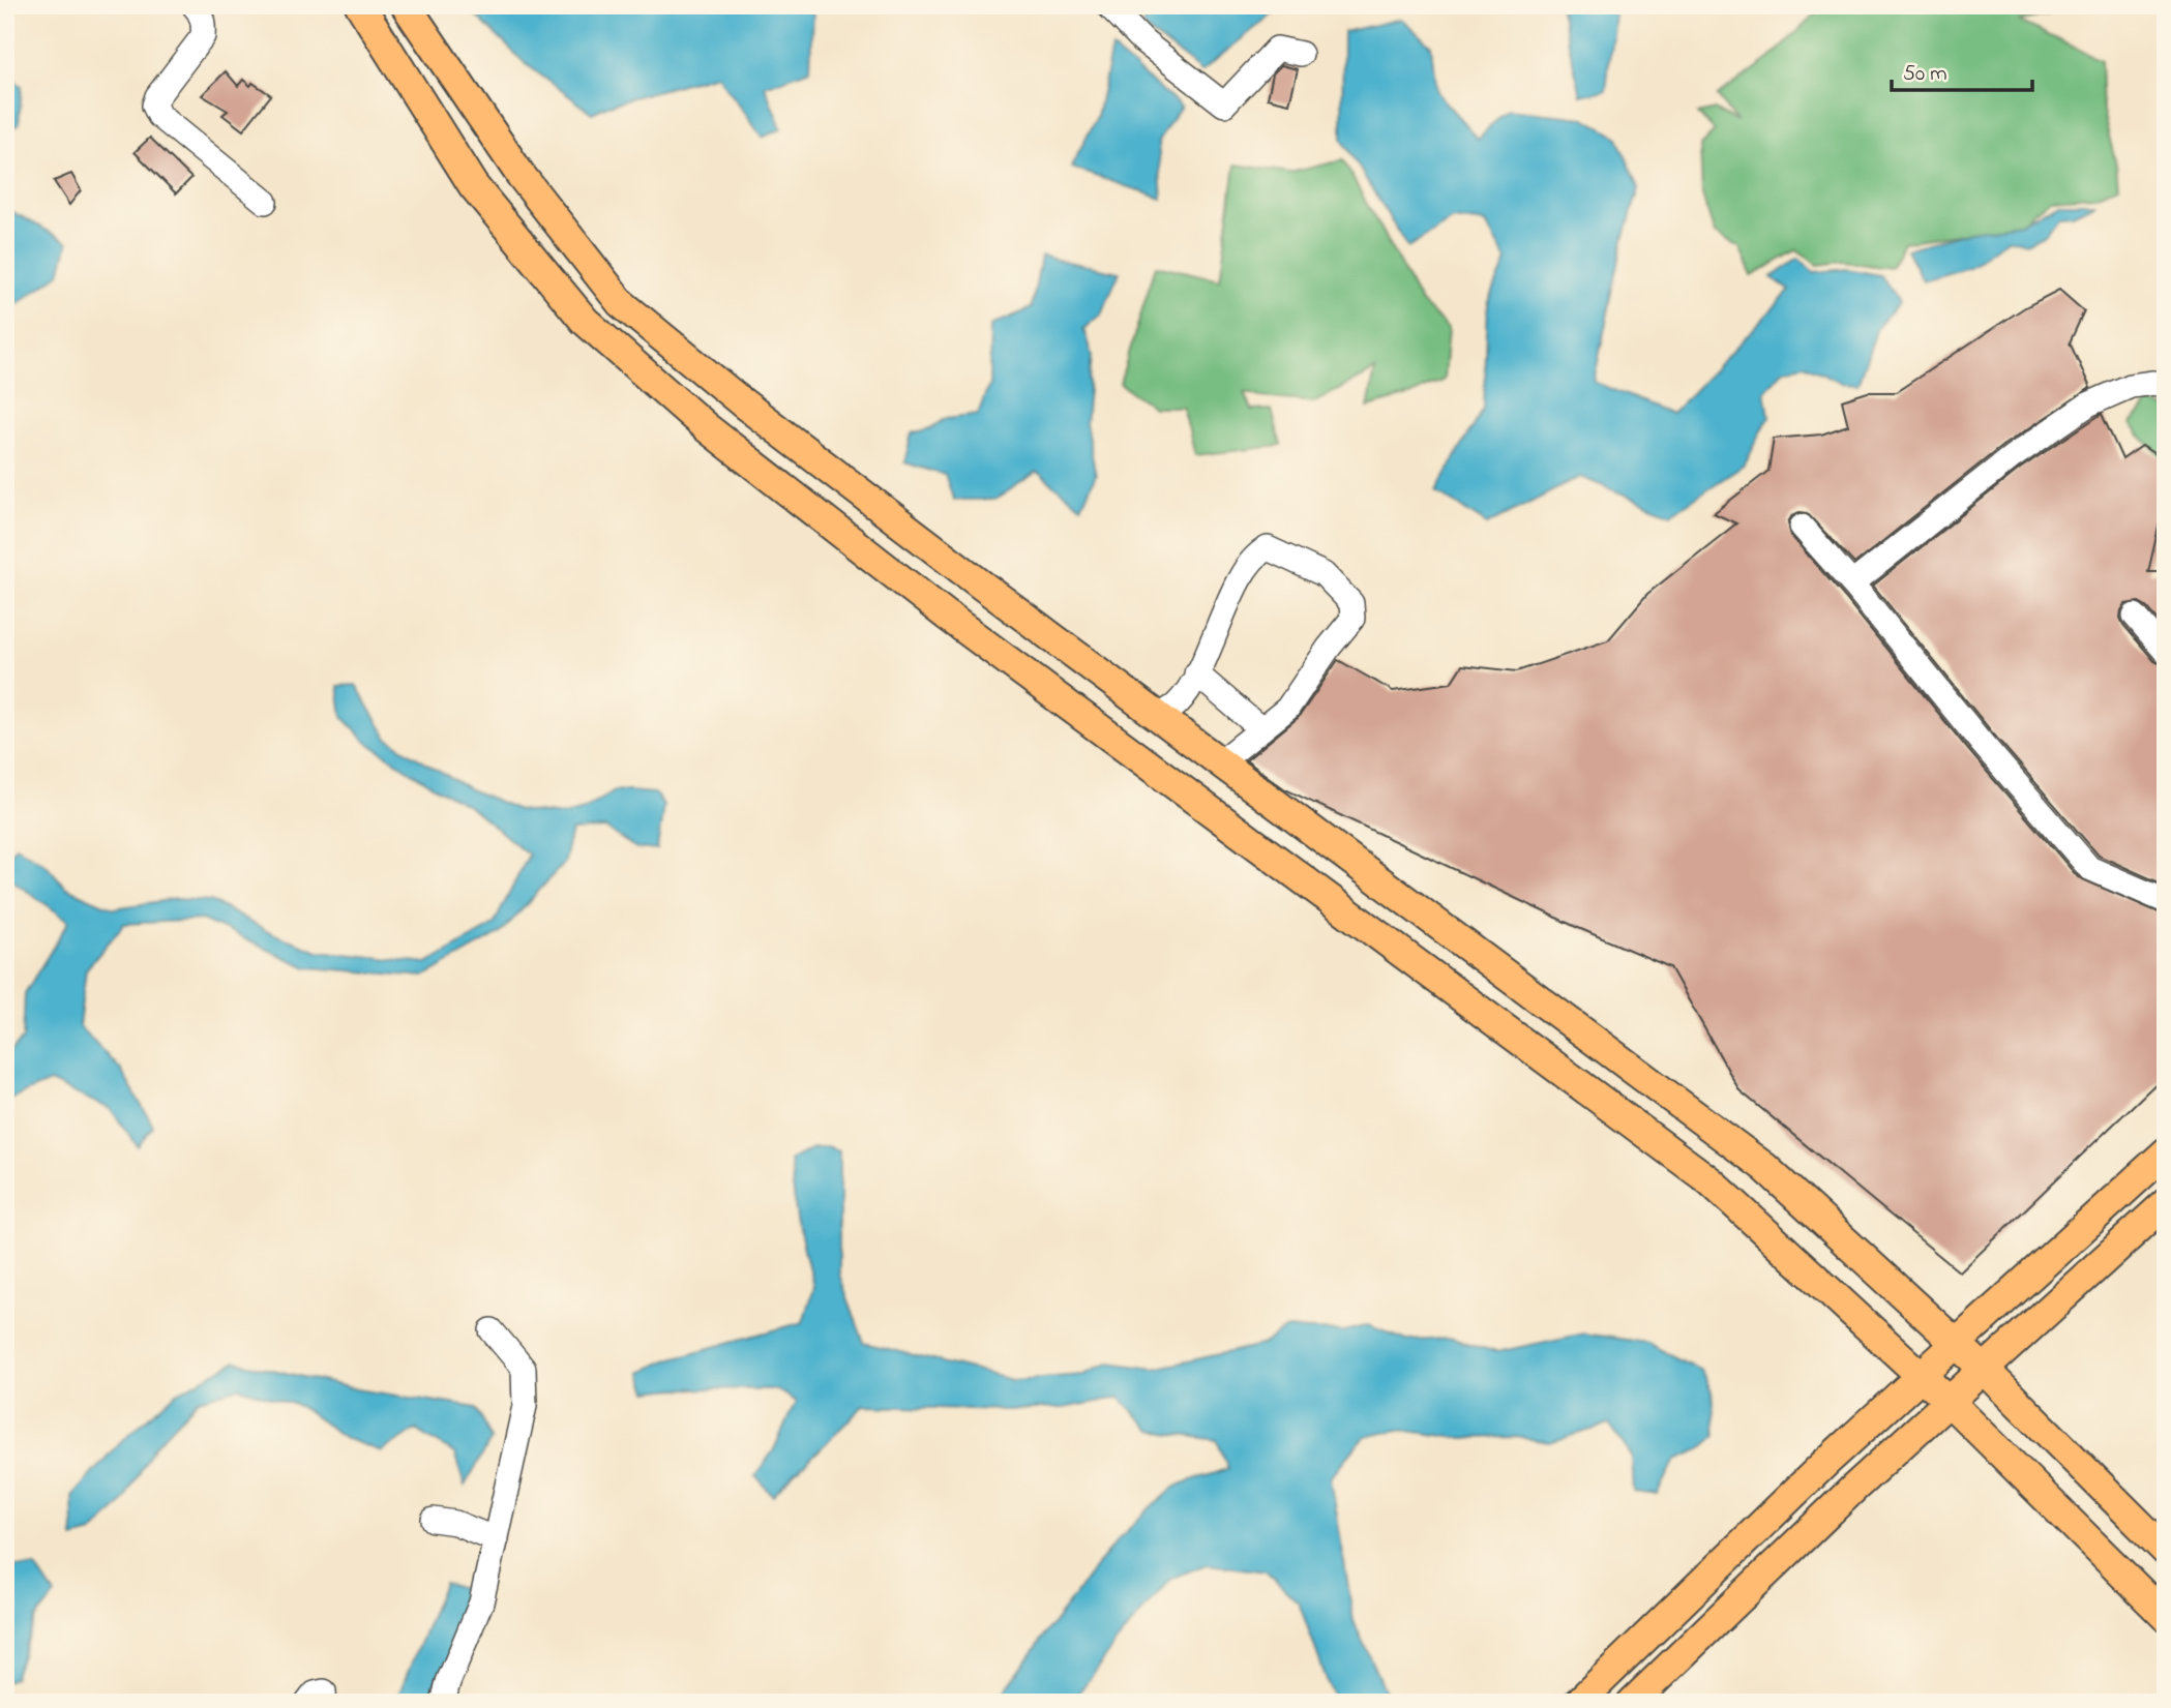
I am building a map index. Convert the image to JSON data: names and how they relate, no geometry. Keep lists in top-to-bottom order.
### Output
{
  "scale_bar": "50 m"
}
